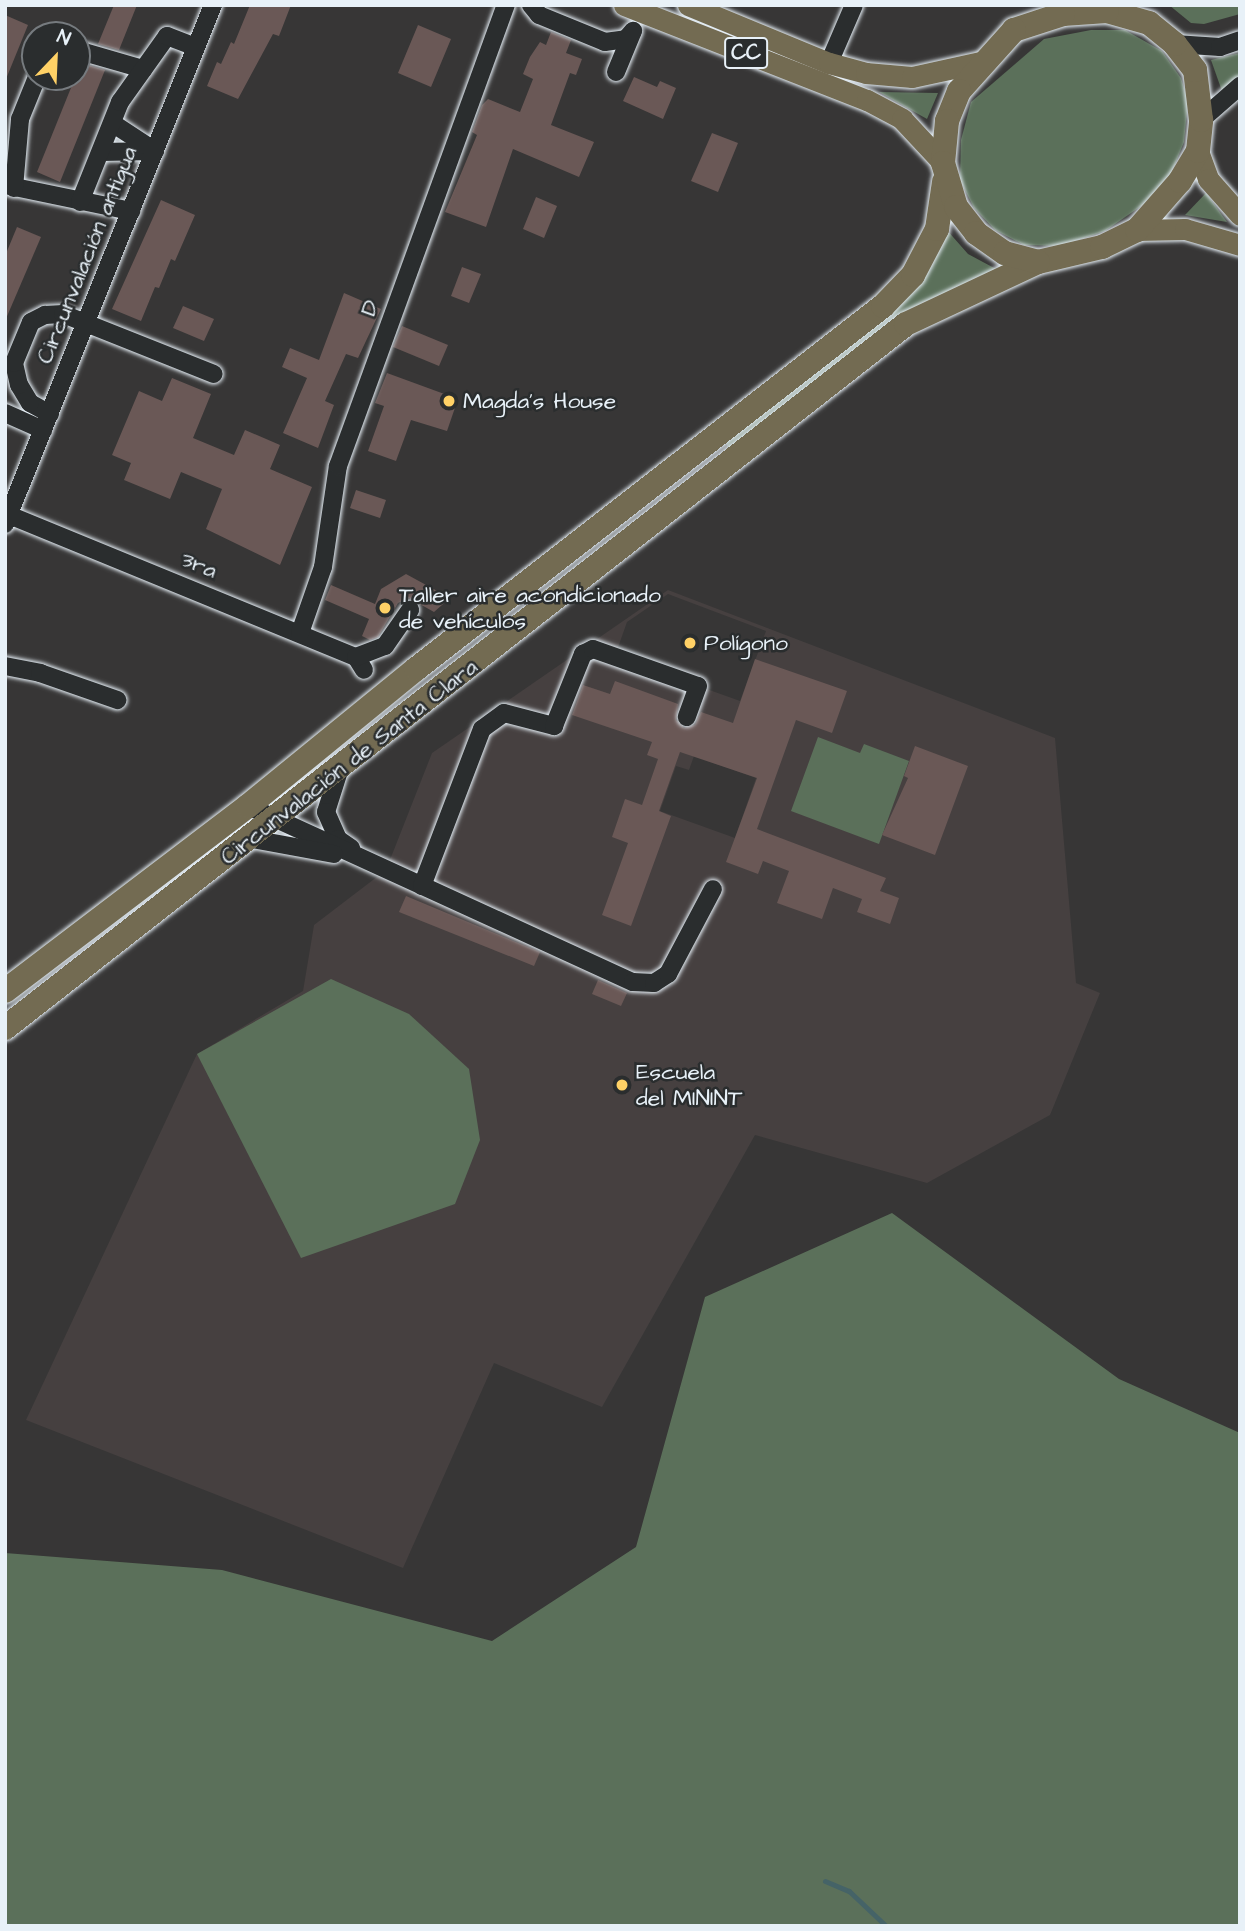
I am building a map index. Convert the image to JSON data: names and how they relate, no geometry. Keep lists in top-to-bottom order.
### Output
{
  "streets": {
    "highway": ["CC", "Circunvalación de Santa Clara"],
    "street": ["Circunvalación antigua", "D", "3ra"]
  },
  "crossings": [
    ["CC", "Circunvalación de Santa Clara"],
    ["Circunvalación antigua", "3ra"],
    ["D", "3ra"]
  ],
  "places": [
    "Magda’s House",
    "Taller aire acondicionado de vehículos",
    "Polígono",
    "Escuela del MININT"
  ],
  "north": "top right"
}
